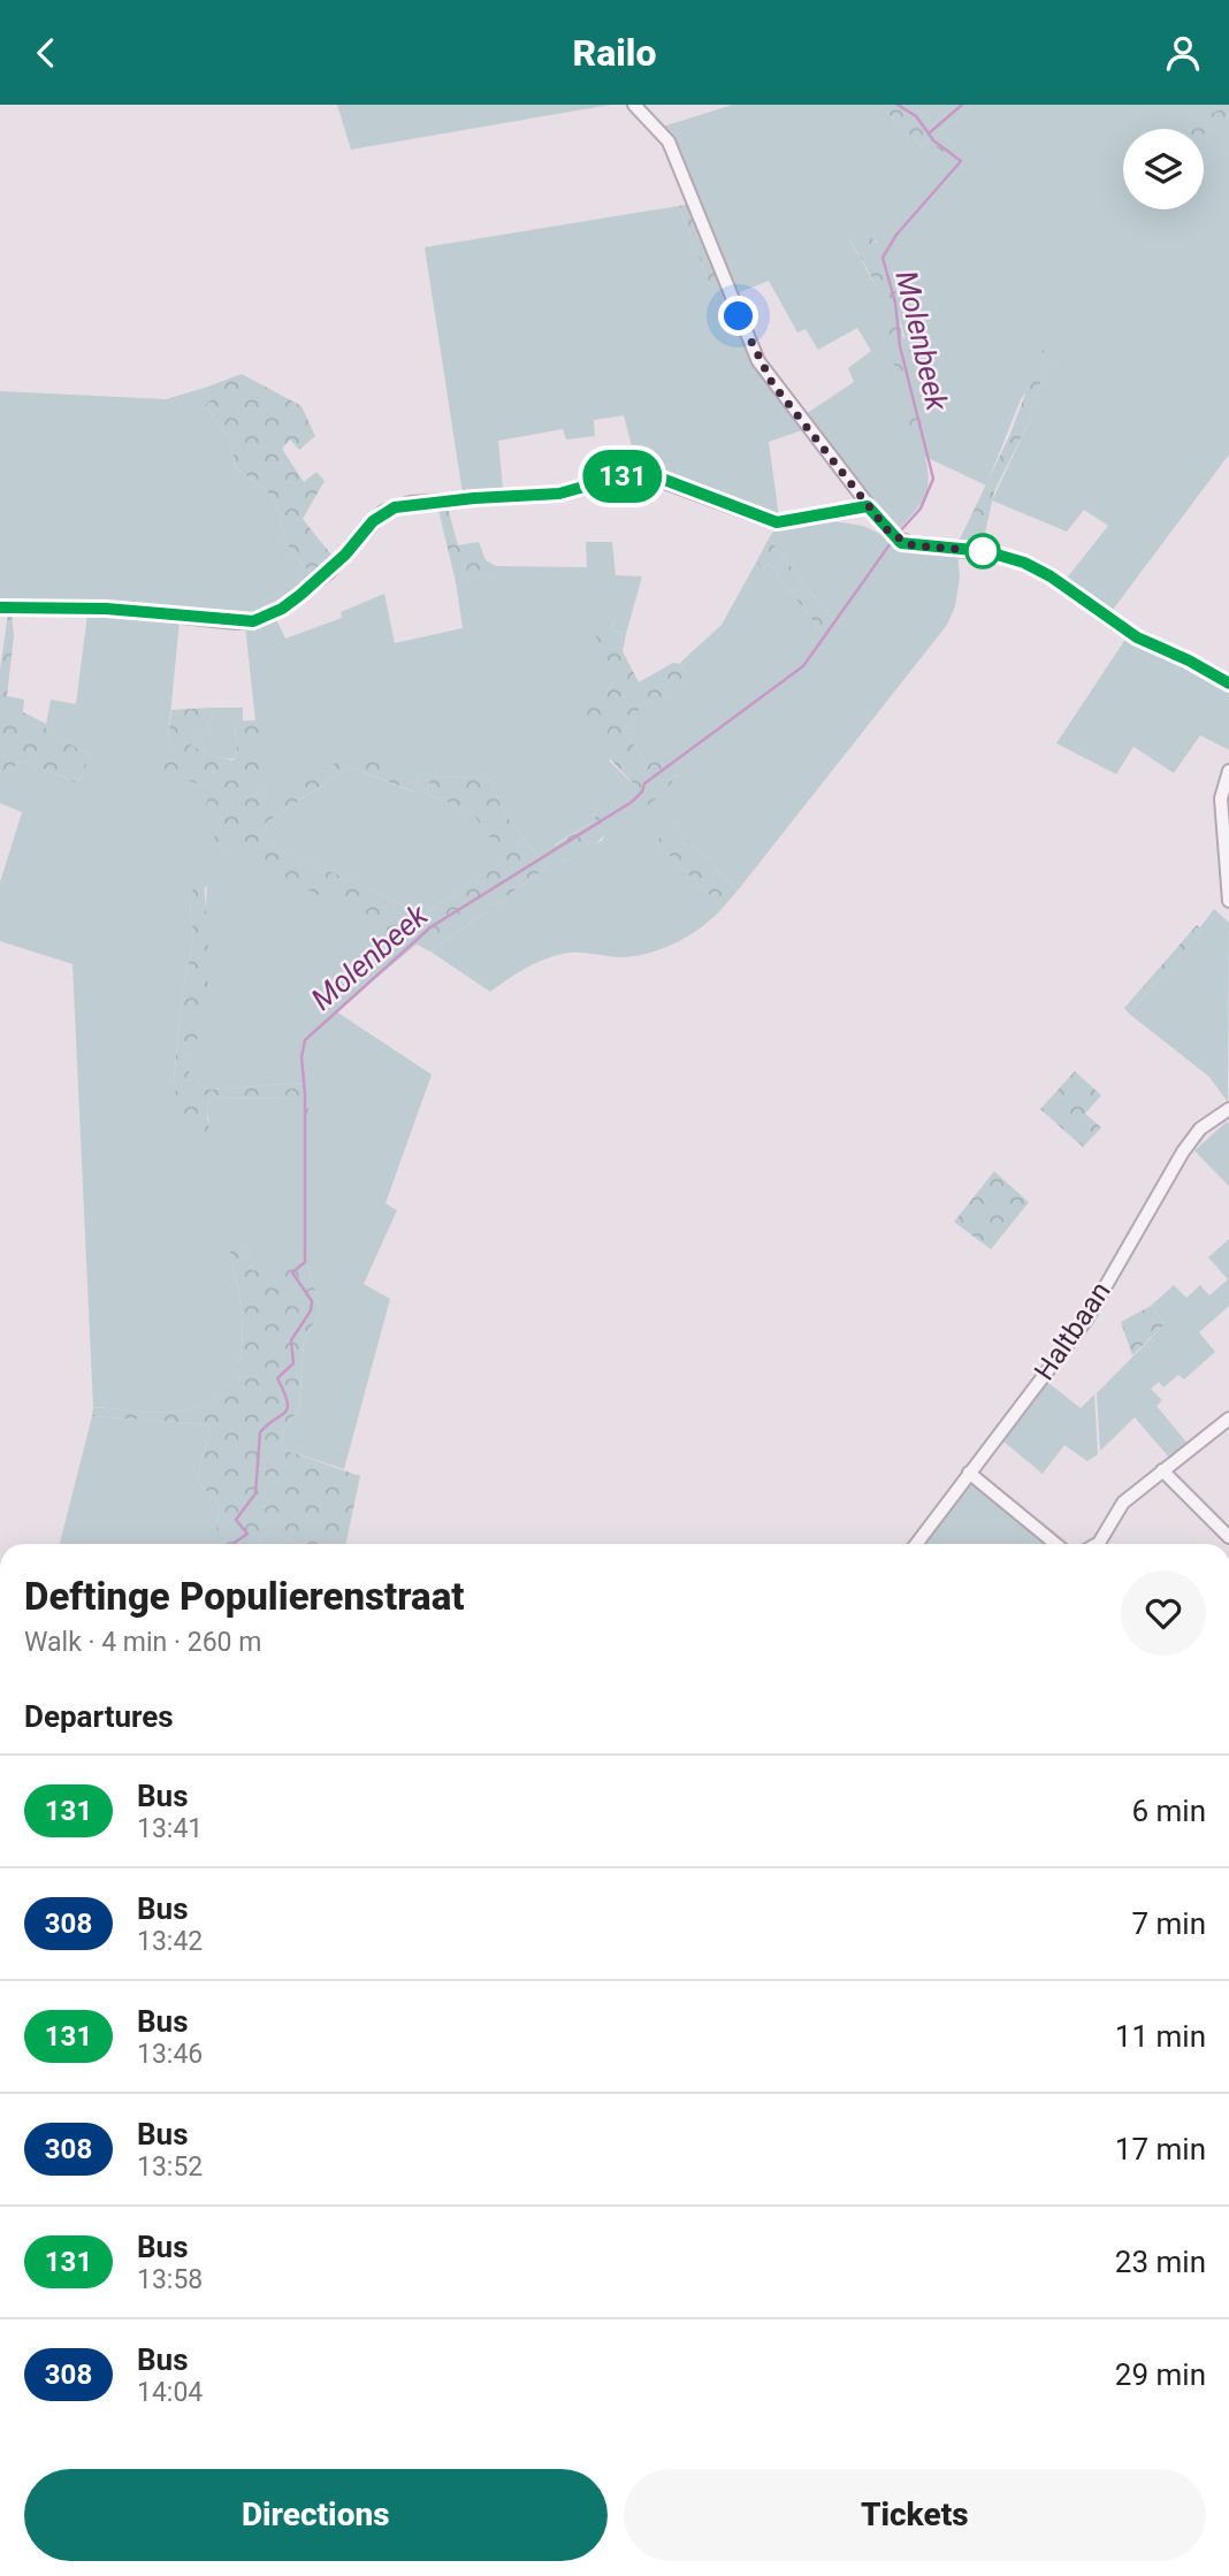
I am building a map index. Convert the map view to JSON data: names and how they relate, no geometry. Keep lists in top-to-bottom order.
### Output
{
  "streets": {
    "street": ["Haltbaan"]
  },
  "water": ["Molenbeek"],
  "lines": ["bus line 131"],
  "page": {
    "header": "Railo",
    "on_map": "131",
    "heading": [
      ["Deftinge Populierenstraat", "Walk · 4 min · 260 m"],
      "Departures"
    ],
    "list": [
      {
        "mark": "131",
        "name": "Bus",
        "note": "13:41",
        "value": "6 min"
      },
      {
        "mark": "308",
        "name": "Bus",
        "note": "13:42",
        "value": "7 min"
      },
      {
        "mark": "131",
        "name": "Bus",
        "note": "13:46",
        "value": "11 min"
      },
      {
        "mark": "308",
        "name": "Bus",
        "note": "13:52",
        "value": "17 min"
      },
      {
        "mark": "131",
        "name": "Bus",
        "note": "13:58",
        "value": "23 min"
      },
      {
        "mark": "308",
        "name": "Bus",
        "note": "14:04",
        "value": "29 min"
      }
    ],
    "buttons": ["Directions", "Tickets"]
  }
}
